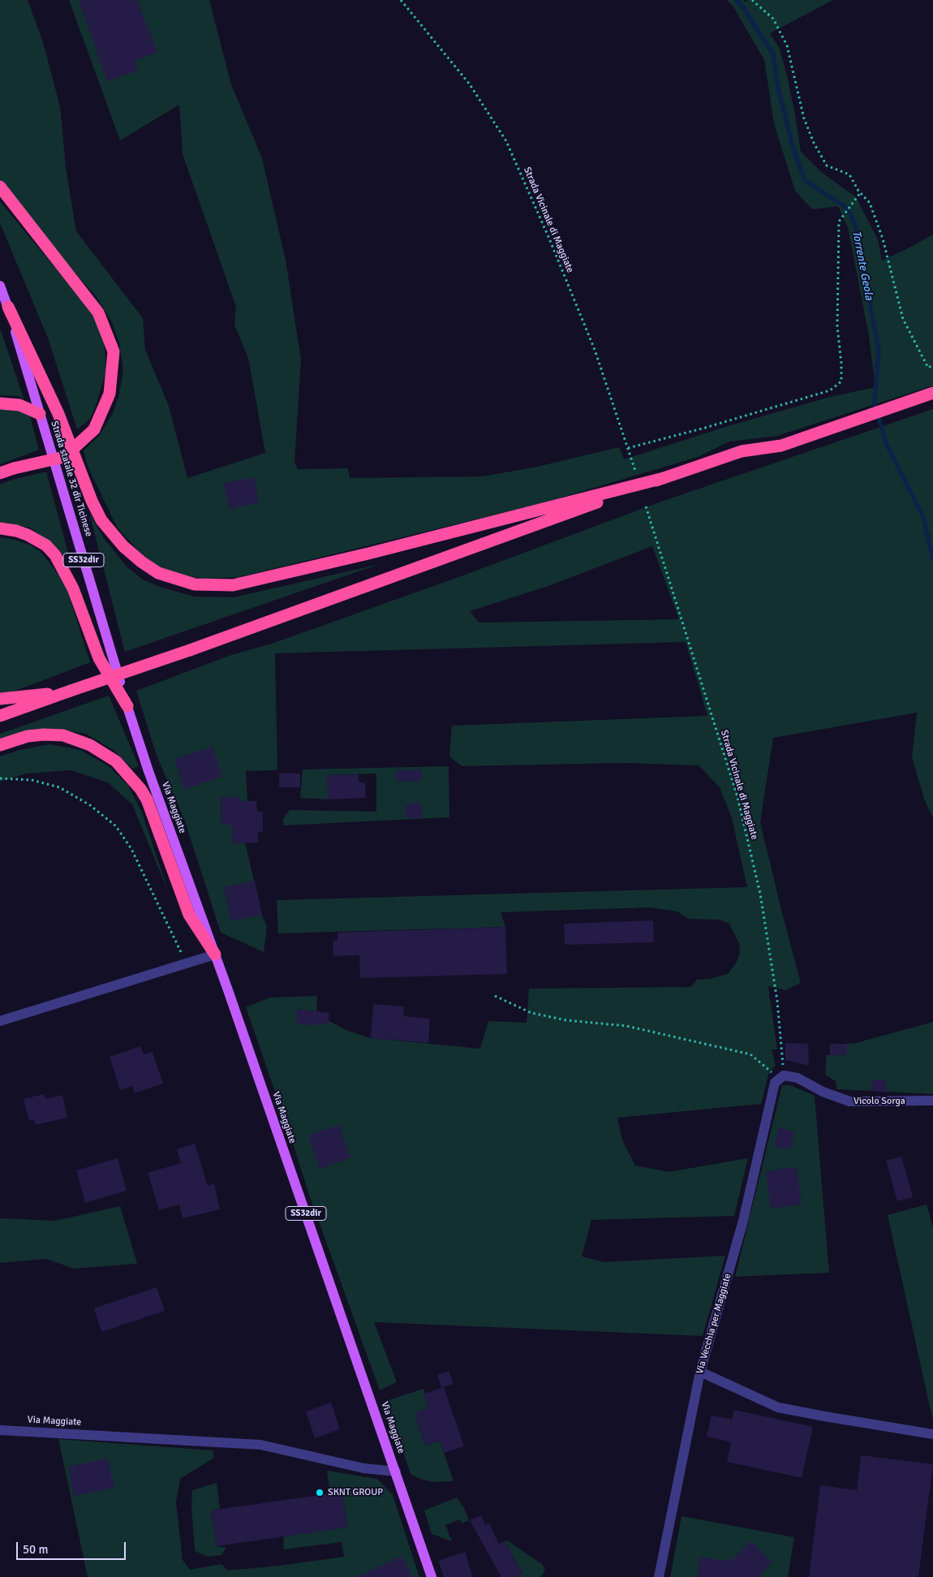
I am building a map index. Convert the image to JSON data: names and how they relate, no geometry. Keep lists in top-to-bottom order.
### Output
{
  "streets": {
    "main road": ["Strada statale 32 dir Ticinese", "SS32dir", "Via Maggiate"],
    "street": ["Vicolo Sorga", "Via Vecchia per Maggiate"],
    "path": ["Strada Vicinale di Maggiate"]
  },
  "crossings": [
    ["Strada Vicinale di Maggiate", "Vicolo Sorga"],
    ["Strada Vicinale di Maggiate", "Via Vecchia per Maggiate"],
    ["Strada statale 32 dir Ticinese", "Via Maggiate"],
    ["Vicolo Sorga", "Via Vecchia per Maggiate"]
  ],
  "water": ["Torrente Geola"],
  "places": ["SKNT GROUP"],
  "scale_bar": "50 m"
}
